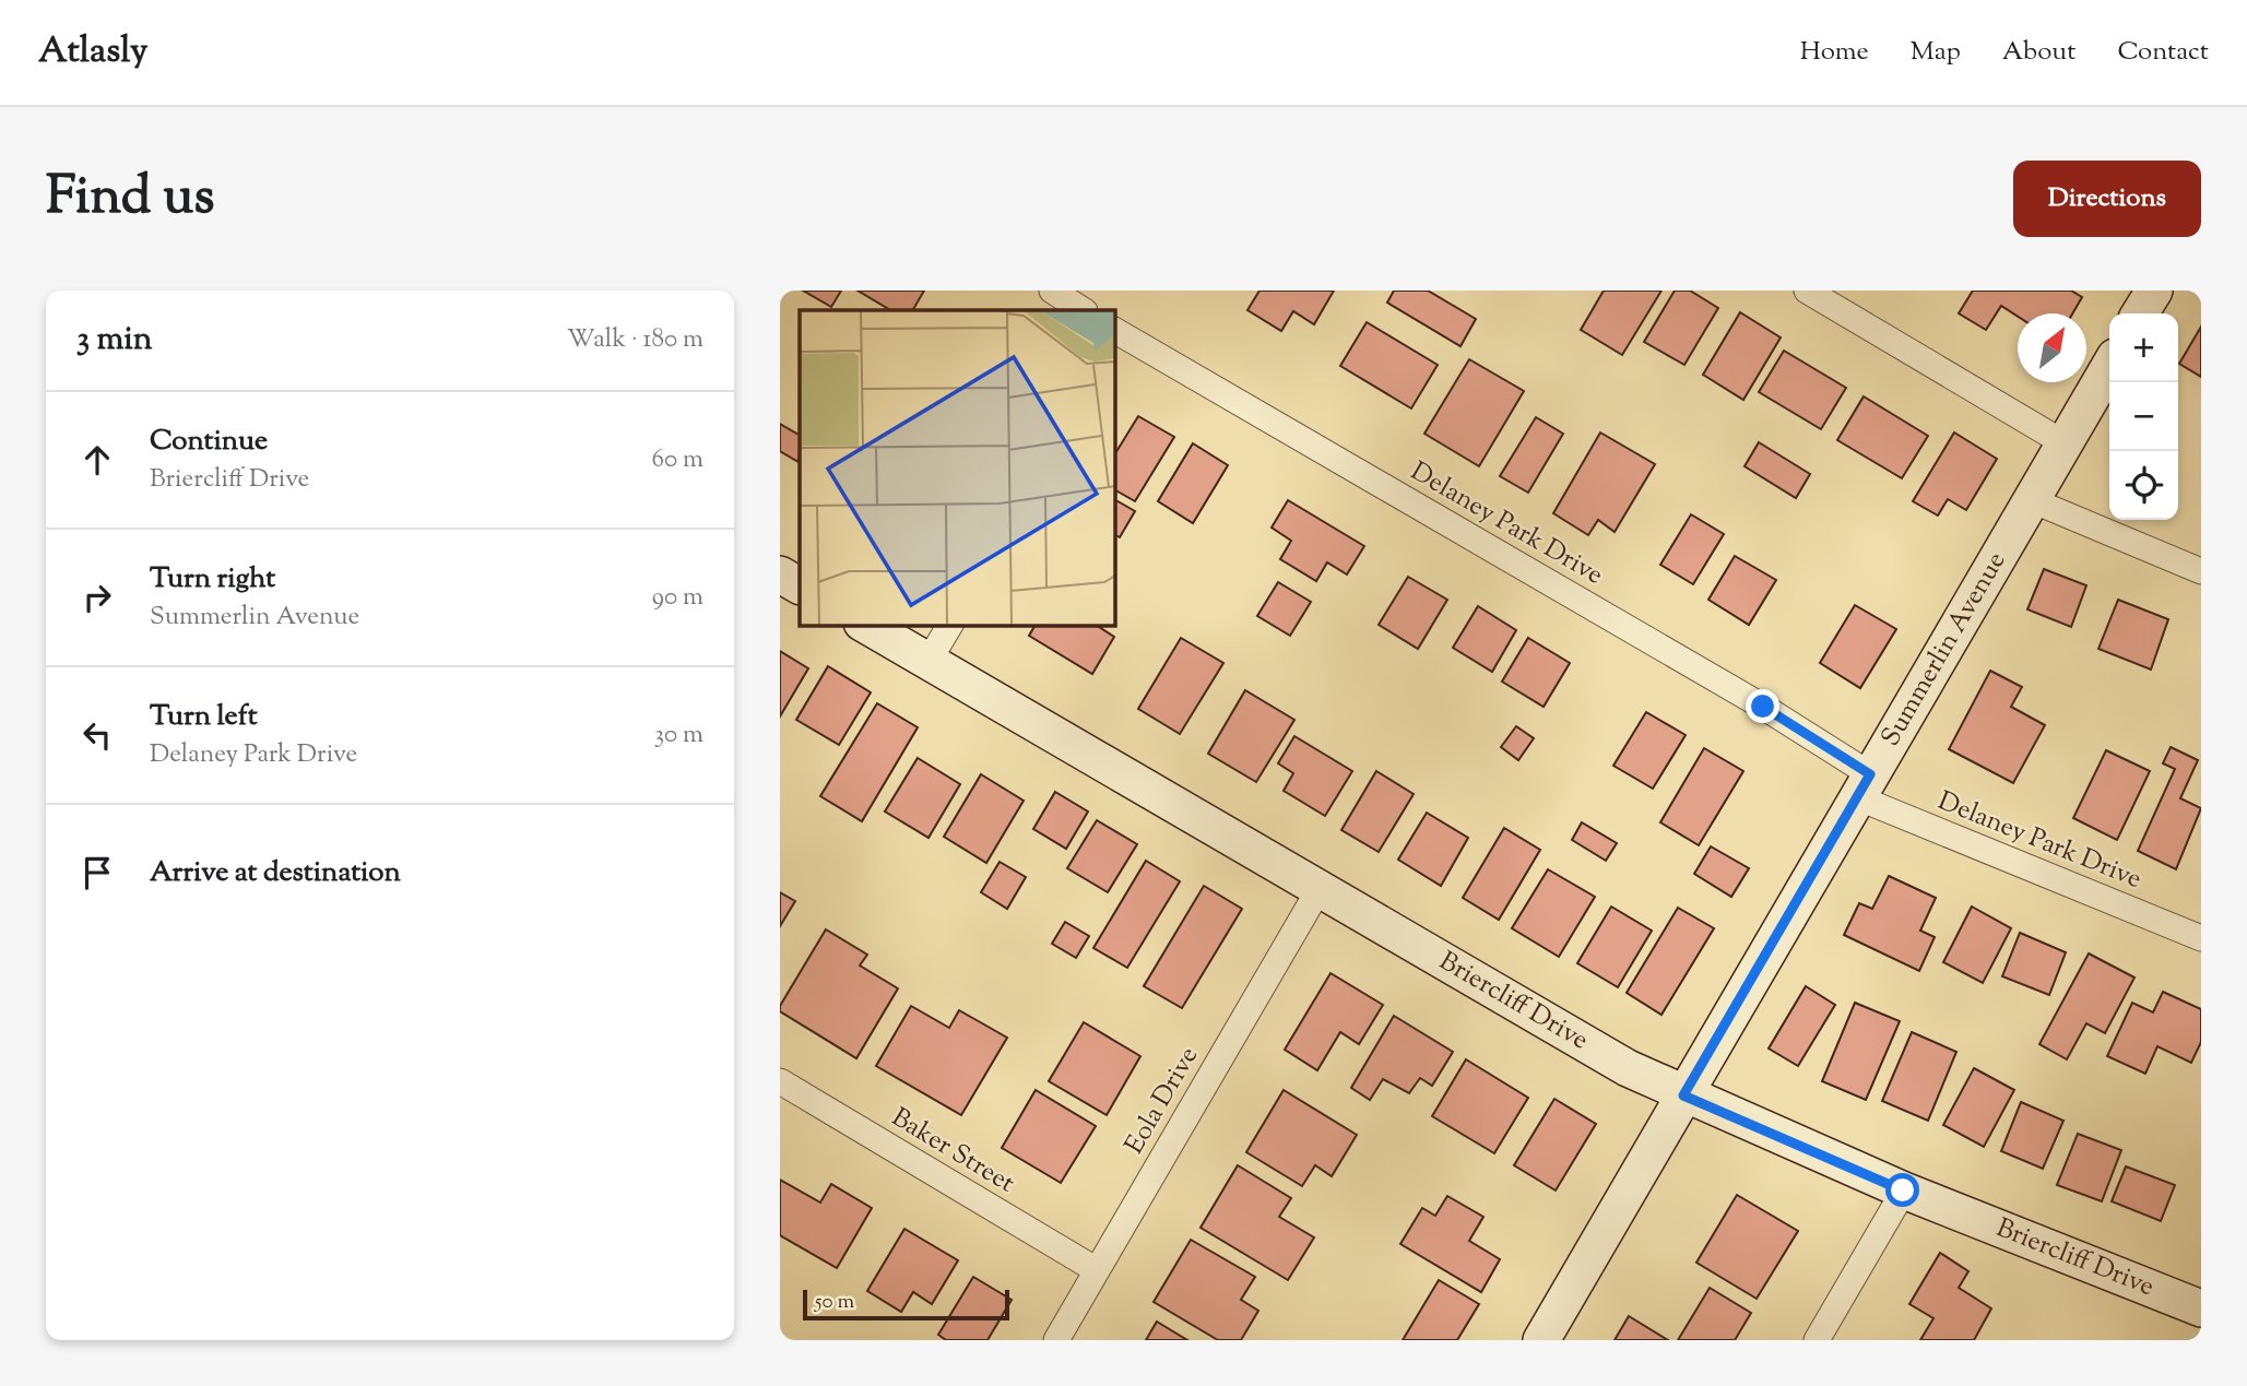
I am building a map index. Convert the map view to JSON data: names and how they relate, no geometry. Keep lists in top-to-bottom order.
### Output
{
  "streets": {
    "street": [
      "Delaney Park Drive",
      "Summerlin Avenue",
      "Briercliff Drive",
      "Eola Drive",
      "Baker Street"
    ]
  },
  "crossings": [
    ["Delaney Park Drive", "Summerlin Avenue"],
    ["Summerlin Avenue", "Briercliff Drive"],
    ["Briercliff Drive", "Eola Drive"],
    ["Eola Drive", "Baker Street"]
  ],
  "scale_bar": "50 m",
  "north": "top right",
  "page": {
    "header": "Atlasly",
    "nav": [
      "Home",
      "Map",
      "About",
      "Contact"
    ],
    "title": "Find us",
    "buttons": "Directions",
    "heading": ["3 min", "Walk · 180 m"],
    "map_buttons": ["+", "−"],
    "list": [
      ["Continue", "Briercliff Drive", "60 m"],
      ["Turn right", "Summerlin Avenue", "90 m"],
      ["Turn left", "Delaney Park Drive", "30 m"],
      "Arrive at destination"
    ],
    "scale": "50 m"
  }
}
